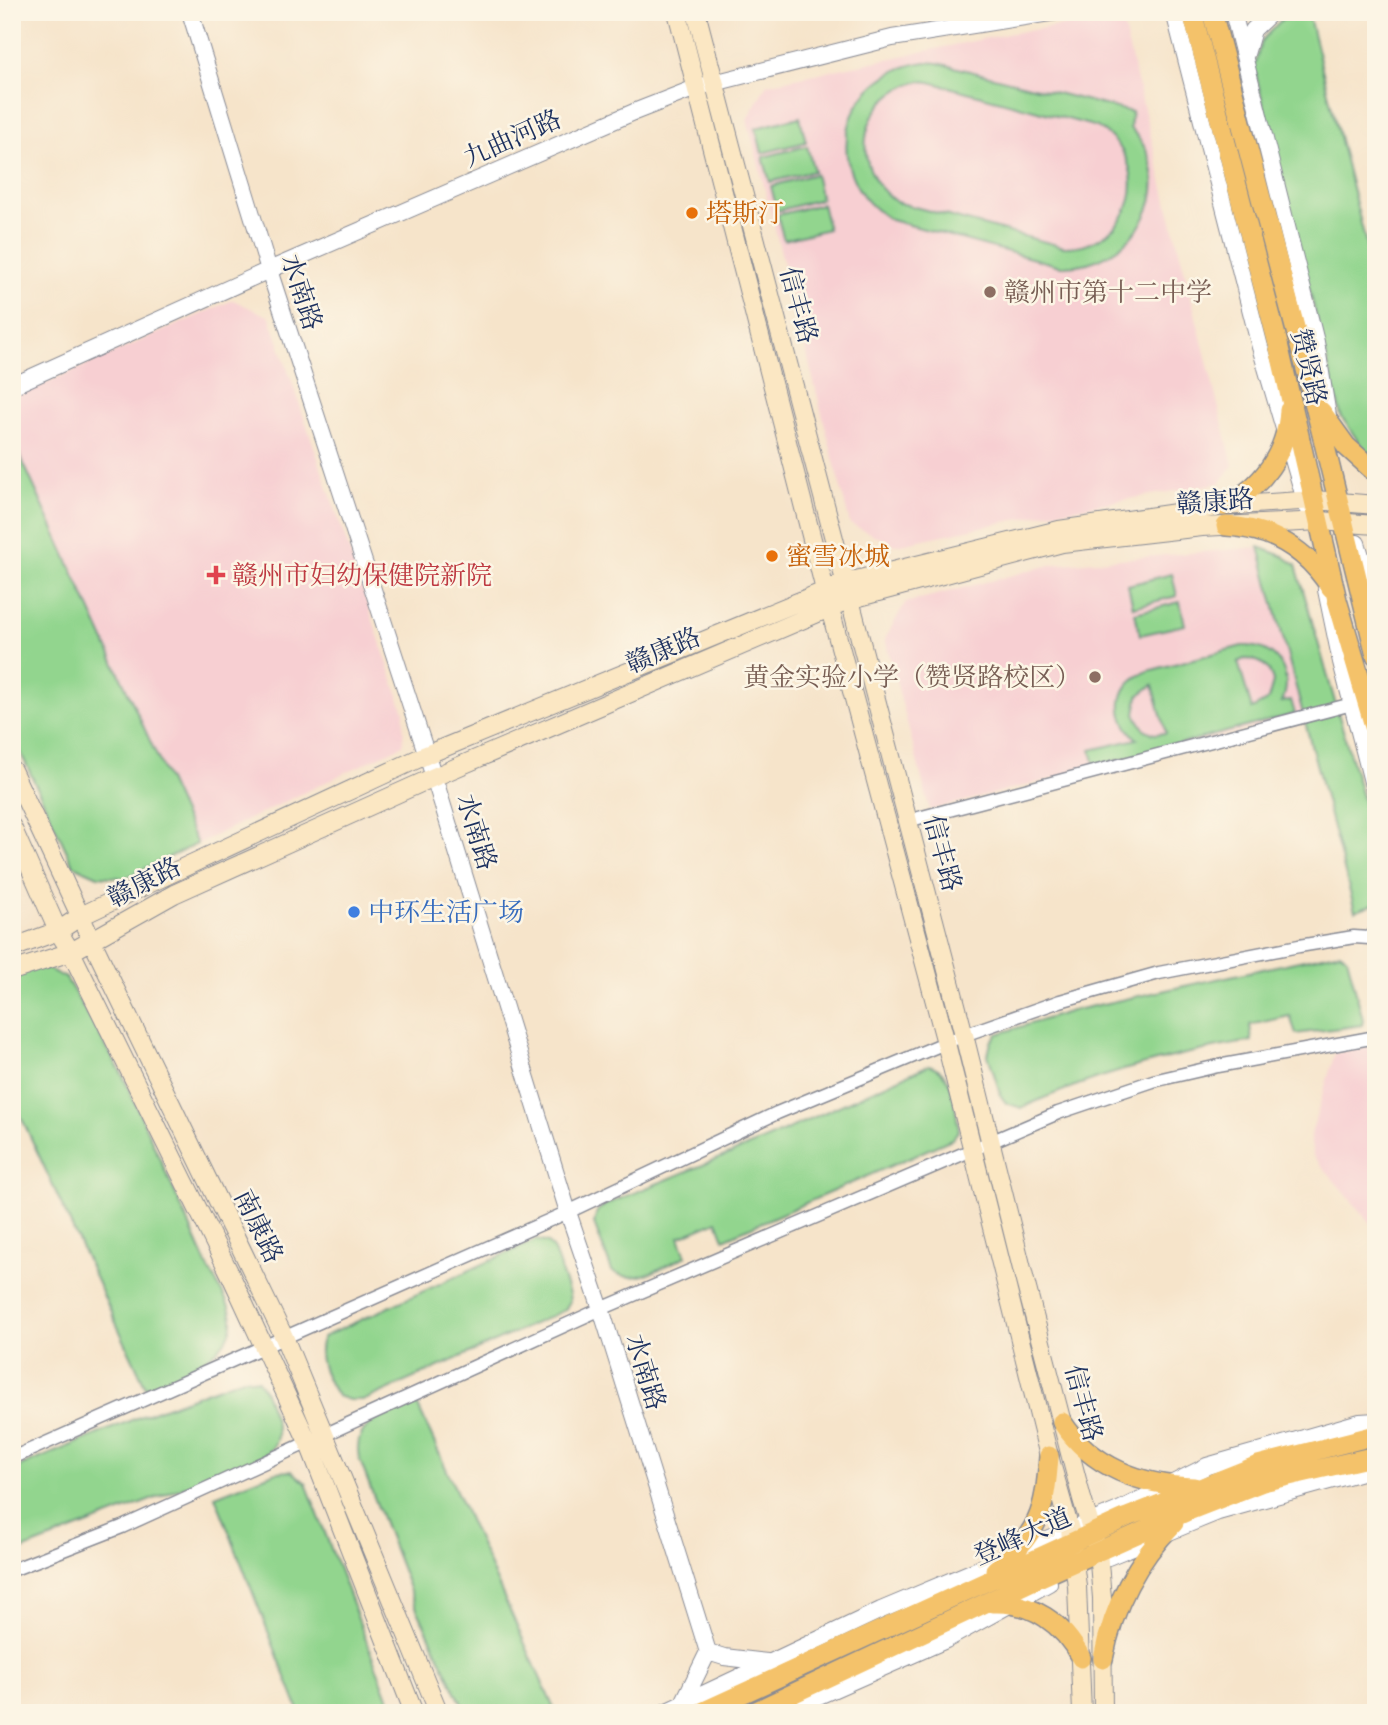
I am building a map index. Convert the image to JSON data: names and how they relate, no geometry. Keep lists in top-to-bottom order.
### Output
{
  "streets": {
    "main road": [
      "信丰路",
      "赞贤路",
      "赣康路",
      "南康路",
      "登峰大道"
    ],
    "street": ["九曲河路", "水南路"]
  },
  "crossings": [
    ["九曲河路", "水南路"],
    ["九曲河路", "信丰路"],
    ["水南路", "赣康路"],
    ["信丰路", "赣康路"],
    ["信丰路", "登峰大道"],
    ["赞贤路", "赣康路"],
    ["赣康路", "南康路"]
  ],
  "places": {
    "other": [
      "塔斯汀",
      "赣州市第十二中学",
      "蜜雪冰城",
      "黄金实验小学（赞贤路校区）",
      "中环生活广场"
    ],
    "health": ["赣州市妇幼保健院新院"]
  }
}
